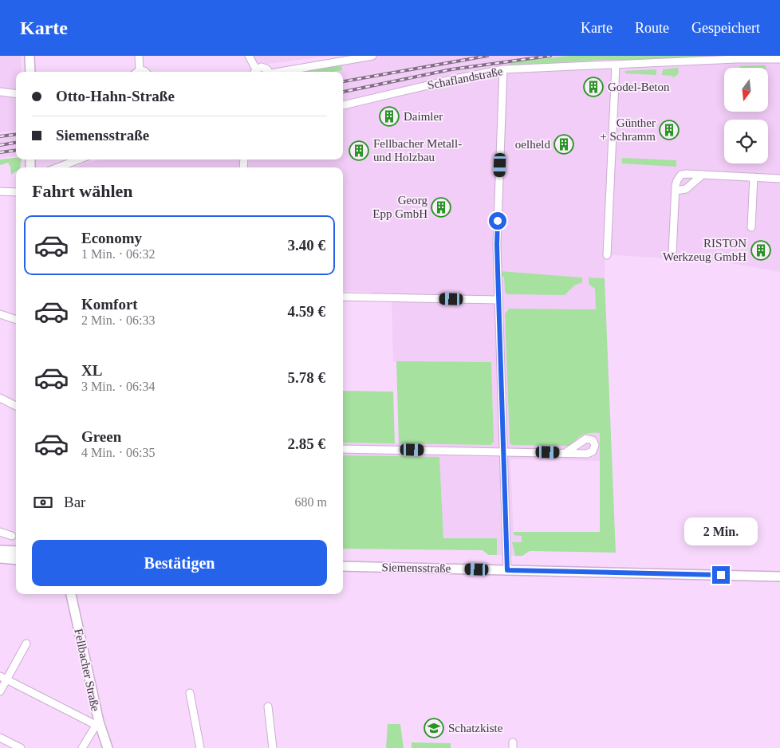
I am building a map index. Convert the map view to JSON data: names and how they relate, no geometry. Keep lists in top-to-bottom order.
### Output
{
  "streets": {
    "main road": ["Siemensstraße", "Fellbacher Straße"],
    "street": ["Schaflandstraße"]
  },
  "places": {
    "building": [
      "Godel-Beton",
      "Daimler",
      "Günther + Schramm",
      "oelheld",
      "Fellbacher Metall- und Holzbau",
      "Georg Epp GmbH",
      "RISTON Werkzeug GmbH"
    ],
    "school or university": ["Schatzkiste"]
  },
  "north": "bottom",
  "page": {
    "header": "Karte",
    "nav": ["Karte", "Route", "Gespeichert"],
    "banner": ["Otto-Hahn-Straße", "Siemensstraße"],
    "heading": "Fahrt wählen",
    "list": [
      {
        "name": "Economy",
        "note": "1 Min. · 06:32",
        "value": "3.40 €"
      },
      {
        "name": "Komfort",
        "note": "2 Min. · 06:33",
        "value": "4.59 €"
      },
      {
        "name": "XL",
        "note": "3 Min. · 06:34",
        "value": "5.78 €"
      },
      {
        "name": "Green",
        "note": "4 Min. · 06:35",
        "value": "2.85 €"
      }
    ],
    "pay": ["Bar", "680 m"],
    "bubble": "2 Min.",
    "buttons": "Bestätigen"
  }
}
